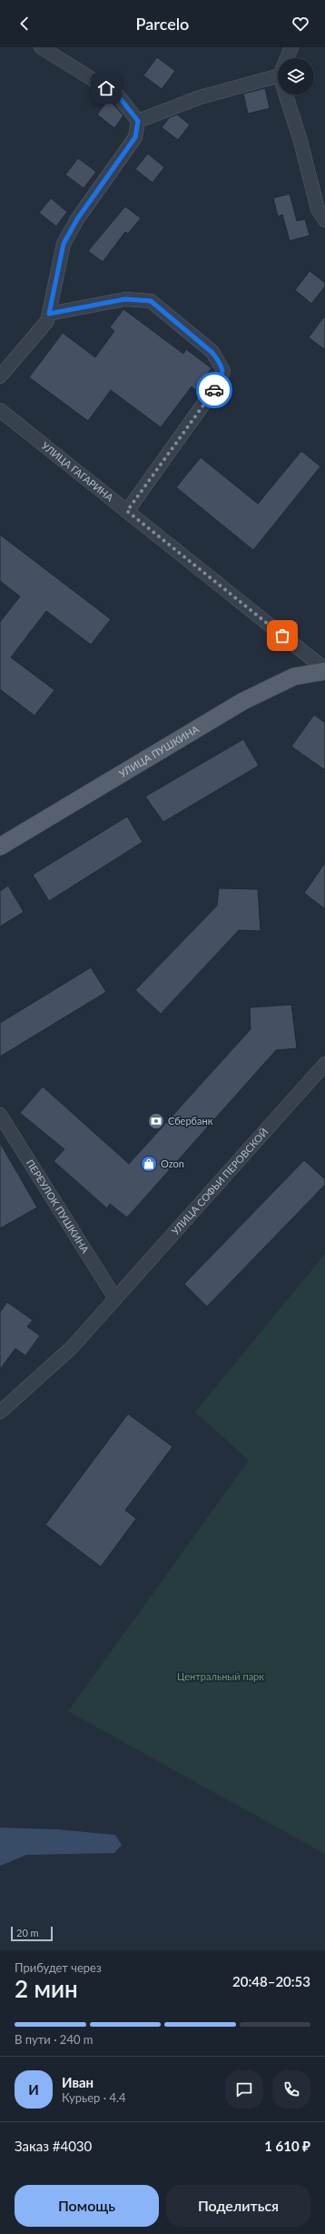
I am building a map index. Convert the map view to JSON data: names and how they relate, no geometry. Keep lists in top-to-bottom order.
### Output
{
  "streets": {
    "main road": ["УЛИЦА ПУШКИНА"],
    "street": ["УЛИЦА ГАГАРИНА", "УЛИЦА СОФЬИ ПЕРОВСКОЙ", "ПЕРЕУЛОК ПУШКИНА"]
  },
  "crossings": [
    ["УЛИЦА ГАГАРИНА", "УЛИЦА ПУШКИНА"],
    ["УЛИЦА СОФЬИ ПЕРОВСКОЙ", "ПЕРЕУЛОК ПУШКИНА"]
  ],
  "parks": ["Центральный парк"],
  "places": {
    "bank": ["Сбербанк"],
    "shop": ["Ozon"]
  },
  "scale_bar": "20 m",
  "page": {
    "header": "Parcelo",
    "scale": "20 m",
    "heading": ["2 мин", "Прибудет через", "20:48–20:53"],
    "panel": [
      "Иван",
      "Курьер · 4.4",
      "Заказ #4030",
      "1 610 ₽"
    ],
    "bar": "В пути · 240 m",
    "round": "И",
    "buttons": ["Помощь", "Поделиться"]
  }
}
